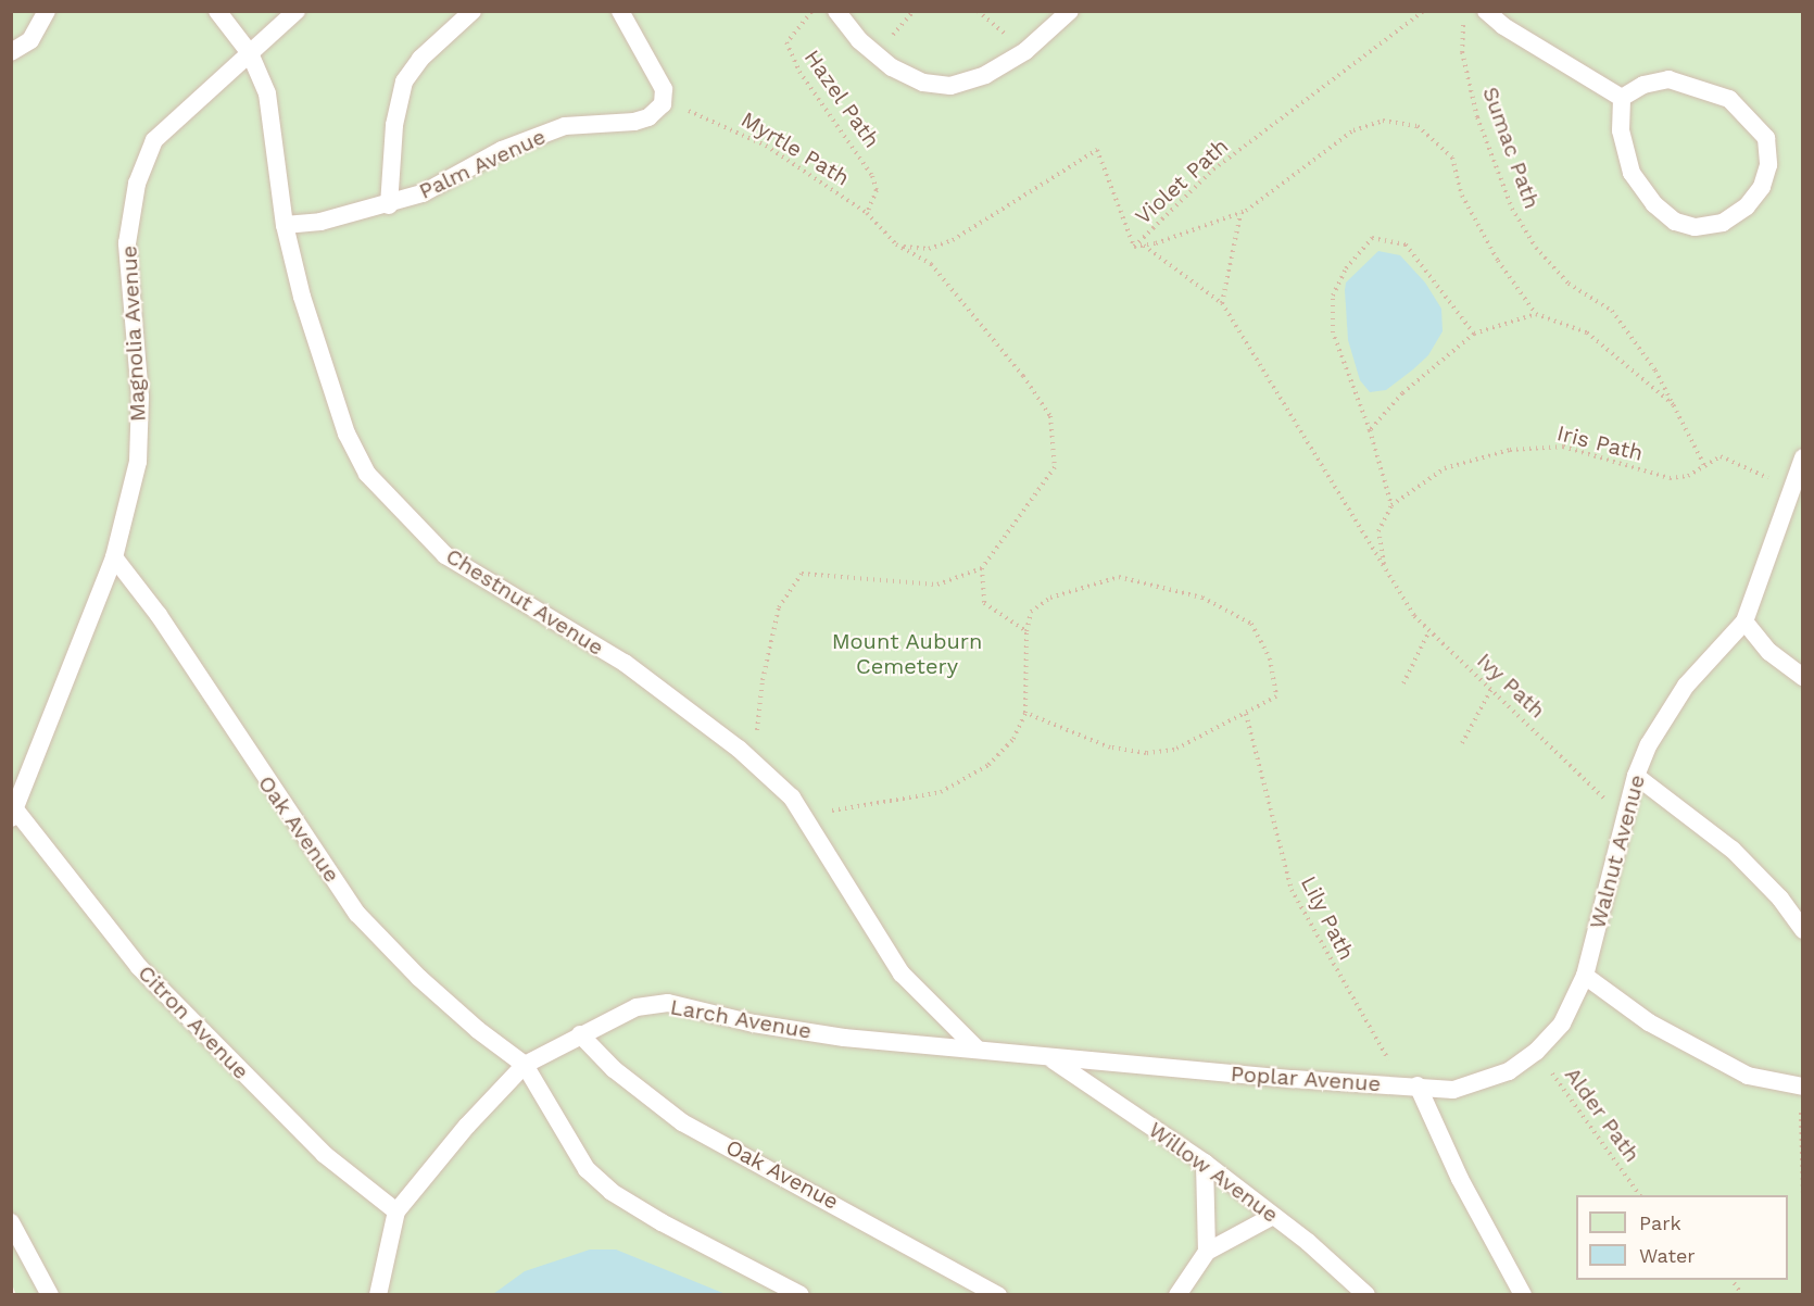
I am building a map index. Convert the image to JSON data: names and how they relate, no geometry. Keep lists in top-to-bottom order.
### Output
{
  "streets": {
    "lane": [
      "Palm Avenue",
      "Magnolia Avenue",
      "Chestnut Avenue",
      "Oak Avenue",
      "Walnut Avenue",
      "Larch Avenue",
      "Citron Avenue",
      "Poplar Avenue",
      "Willow Avenue"
    ],
    "path": [
      "Hazel Path",
      "Sumac Path",
      "Myrtle Path",
      "Violet Path",
      "Iris Path",
      "Ivy Path",
      "Lily Path",
      "Alder Path"
    ]
  },
  "crossings": [
    ["Hazel Path", "Myrtle Path"],
    ["Sumac Path", "Iris Path"],
    ["Myrtle Path", "Palm Avenue"],
    ["Myrtle Path", "Violet Path"],
    ["Palm Avenue", "Chestnut Avenue"],
    ["Magnolia Avenue", "Chestnut Avenue"],
    ["Magnolia Avenue", "Oak Avenue"],
    ["Magnolia Avenue", "Citron Avenue"],
    ["Chestnut Avenue", "Larch Avenue"],
    ["Chestnut Avenue", "Poplar Avenue"],
    ["Ivy Path", "Walnut Avenue"],
    ["Oak Avenue", "Larch Avenue"],
    ["Walnut Avenue", "Poplar Avenue"],
    ["Lily Path", "Poplar Avenue"],
    ["Larch Avenue", "Citron Avenue"],
    ["Larch Avenue", "Poplar Avenue"],
    ["Poplar Avenue", "Alder Path"],
    ["Poplar Avenue", "Willow Avenue"]
  ],
  "parks": ["Mount Auburn Cemetery"],
  "legend": ["Park", "Water"]
}
